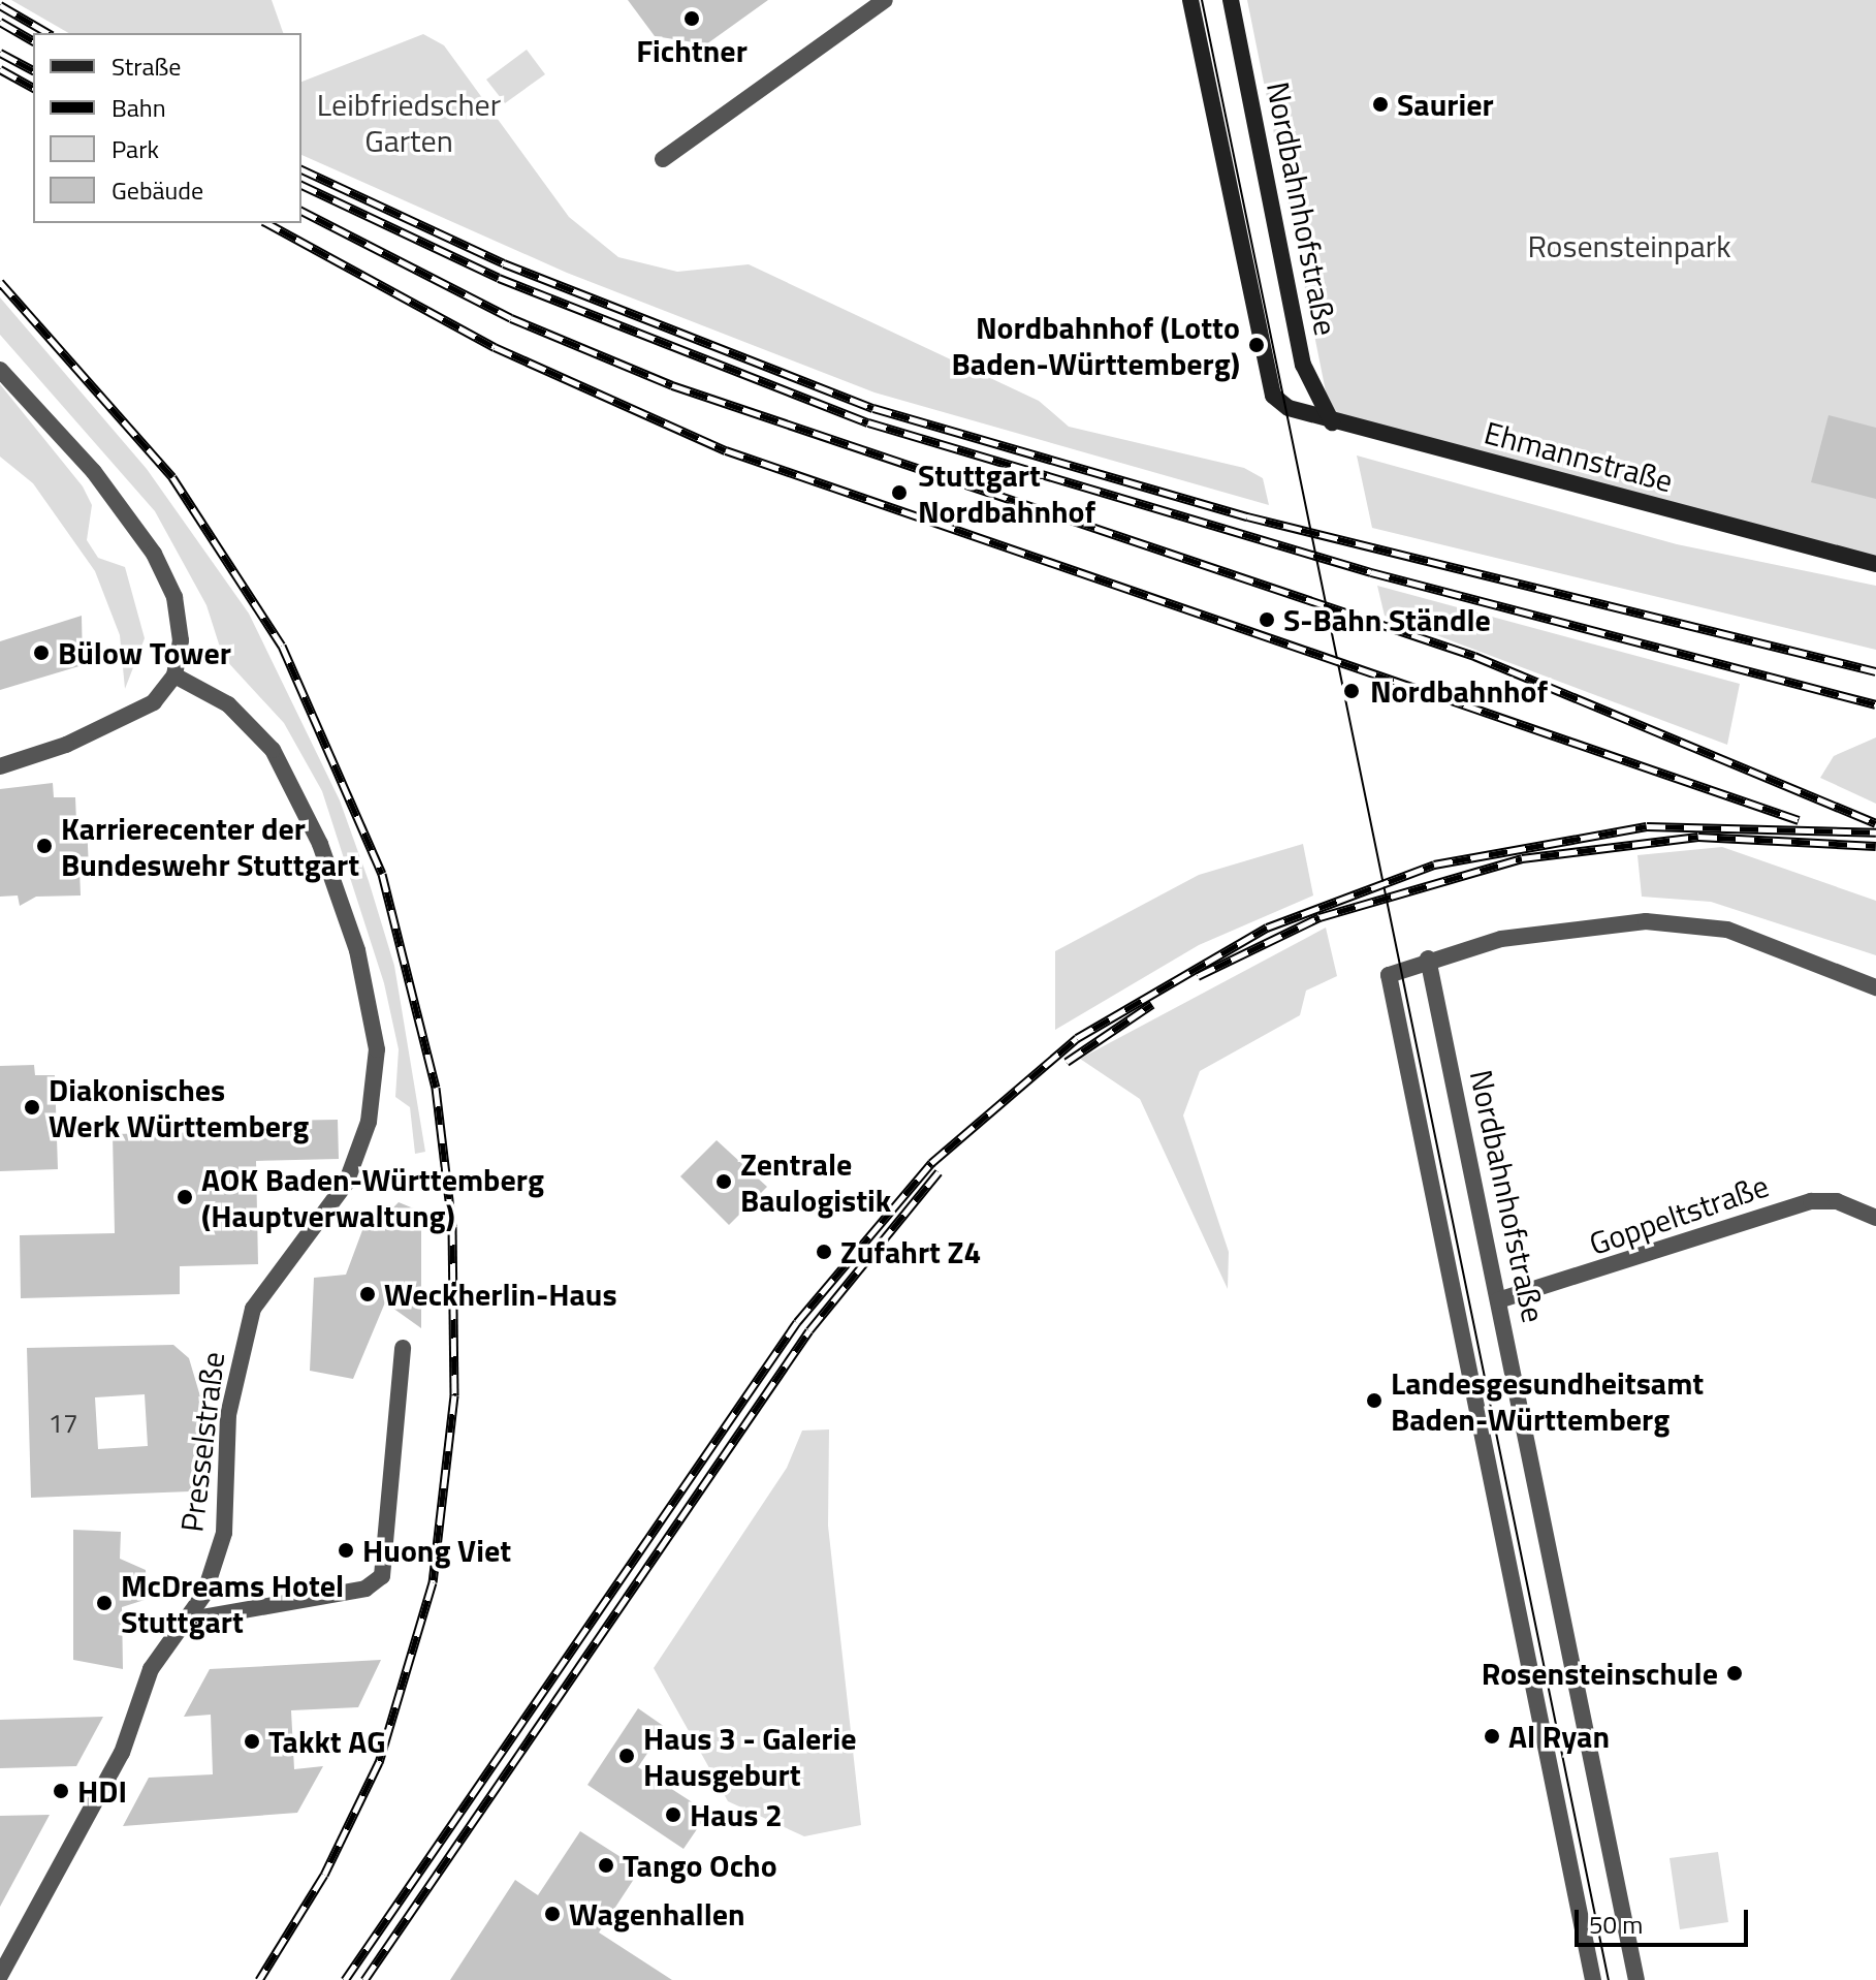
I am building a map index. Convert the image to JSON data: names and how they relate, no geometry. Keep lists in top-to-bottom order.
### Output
{
  "streets": {
    "street": [
      "Nordbahnhofstraße",
      "Ehmannstraße",
      "Goppeltstraße",
      "Presselstraße"
    ]
  },
  "crossings": [
    ["Nordbahnhofstraße", "Ehmannstraße"],
    ["Nordbahnhofstraße", "Goppeltstraße"]
  ],
  "parks": ["Leibfriedscher Garten", "Rosensteinpark"],
  "places": [
    "Fichtner",
    "Saurier",
    "Nordbahnhof (Lotto Baden-Württemberg)",
    "Stuttgart Nordbahnhof",
    "S-Bahn Ständle",
    "Bülow Tower",
    "Nordbahnhof",
    "Karrierecenter der Bundeswehr Stuttgart",
    "Diakonisches Werk Württemberg",
    "Zentrale Baulogistik",
    "AOK Baden-Württemberg (Hauptverwaltung)",
    "Zufahrt Z4",
    "Weckherlin-Haus",
    "Landesgesundheitsamt Baden-Württemberg",
    "Huong Viet",
    "McDreams Hotel Stuttgart",
    "Rosensteinschule",
    "Al Ryan",
    "Takkt AG",
    "Haus 3 - Galerie Hausgeburt",
    "HDI",
    "Haus 2",
    "Tango Ocho",
    "Wagenhallen"
  ],
  "house_numbers": ["17"],
  "legend": [
    "Straße",
    "Bahn",
    "Park",
    "Gebäude"
  ],
  "scale_bar": "50 m"
}
